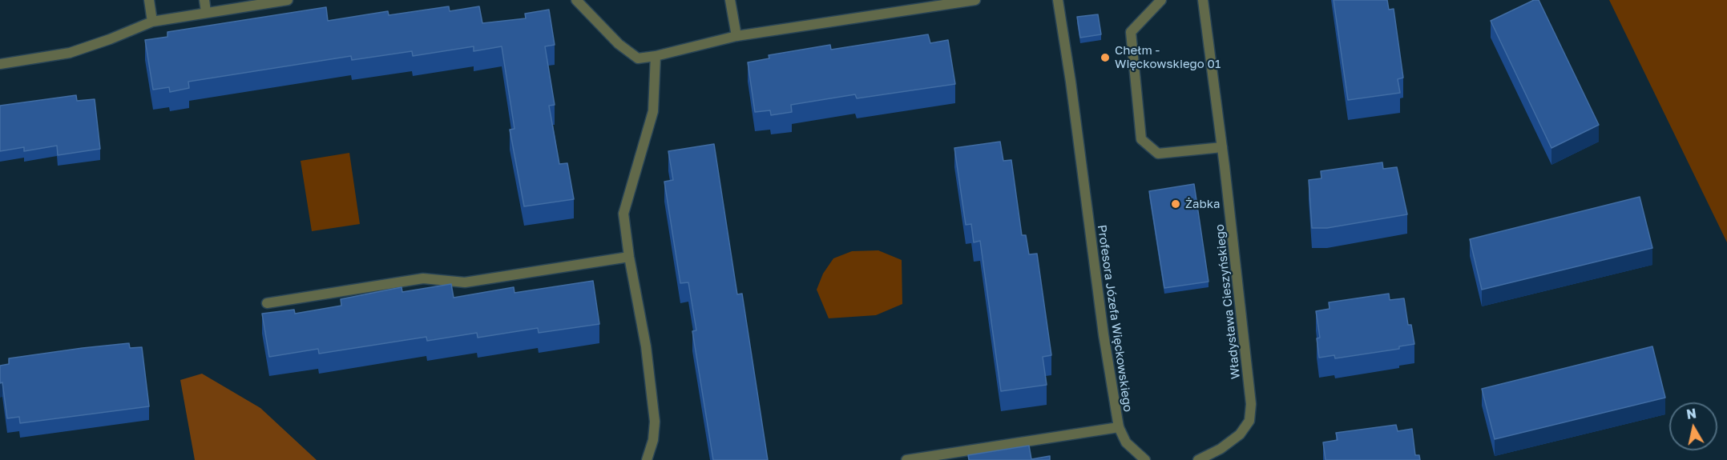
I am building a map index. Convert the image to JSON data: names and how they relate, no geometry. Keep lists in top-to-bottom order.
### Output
{
  "streets": {
    "street": ["Władysława Cieszyńskiego", "Profesora Józefa Więckowskiego"]
  },
  "places": ["Chełm - Więckowskiego 01", "Żabka"],
  "north": "top"
}
